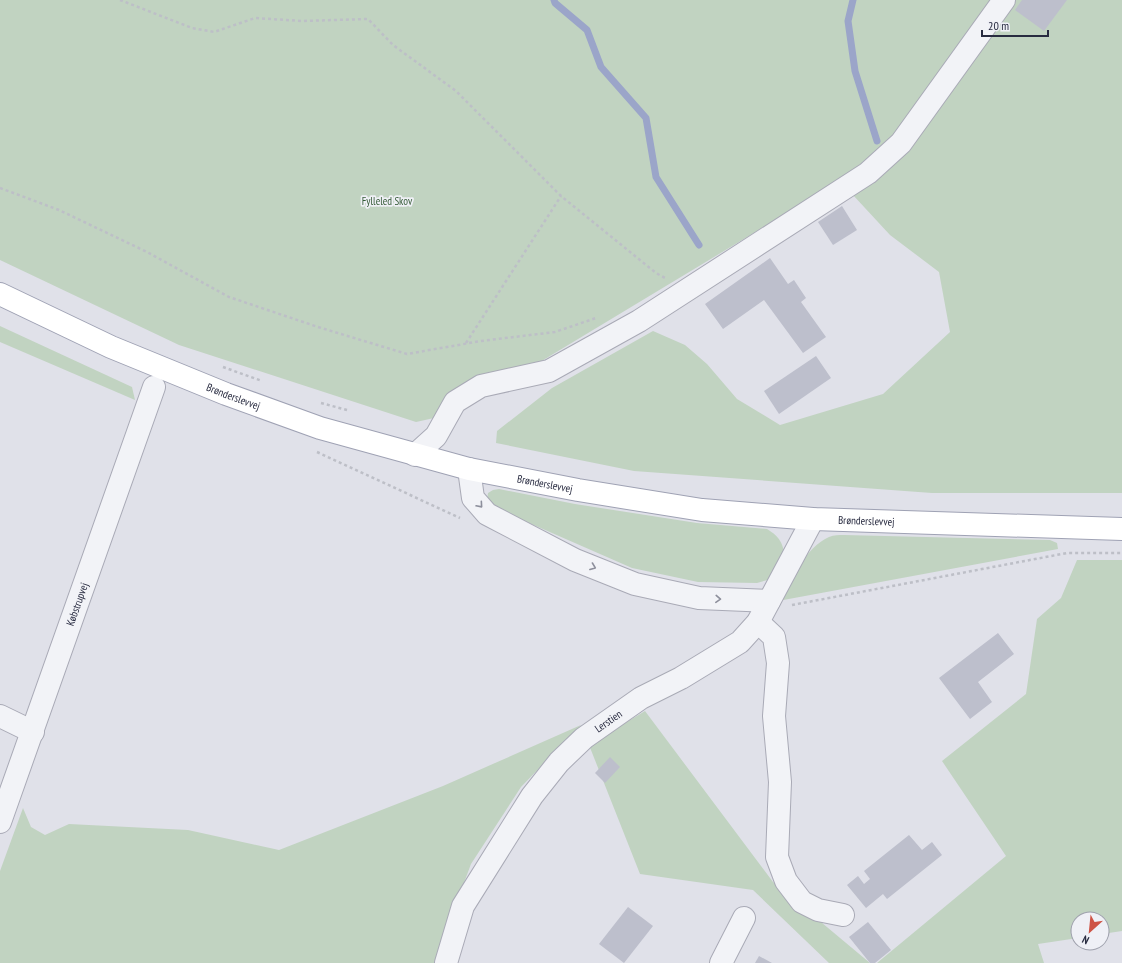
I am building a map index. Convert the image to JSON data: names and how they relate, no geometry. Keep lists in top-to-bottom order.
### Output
{
  "streets": {
    "main road": ["Brønderslevvej"],
    "street": ["Købstrupvej", "Lerstien"]
  },
  "crossings": [
    ["Brønderslevvej", "Lerstien"]
  ],
  "parks": ["Fylleled Skov"],
  "scale_bar": "20 m",
  "north": "bottom left"
}
